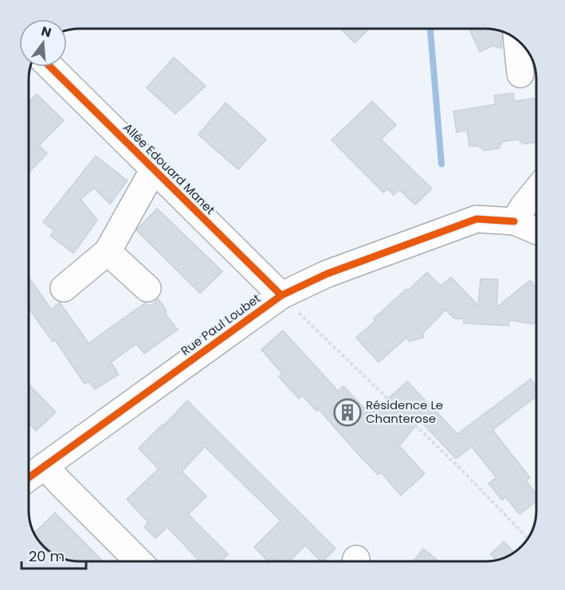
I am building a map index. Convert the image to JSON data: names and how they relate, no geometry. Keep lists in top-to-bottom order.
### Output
{
  "streets": {
    "street": ["Allée Edouard Manet", "Rue Paul Loubet"]
  },
  "crossings": [
    ["Allée Edouard Manet", "Rue Paul Loubet"]
  ],
  "places": {
    "building": ["Résidence Le Chanterose"]
  },
  "scale_bar": "20 m",
  "north": "top"
}
